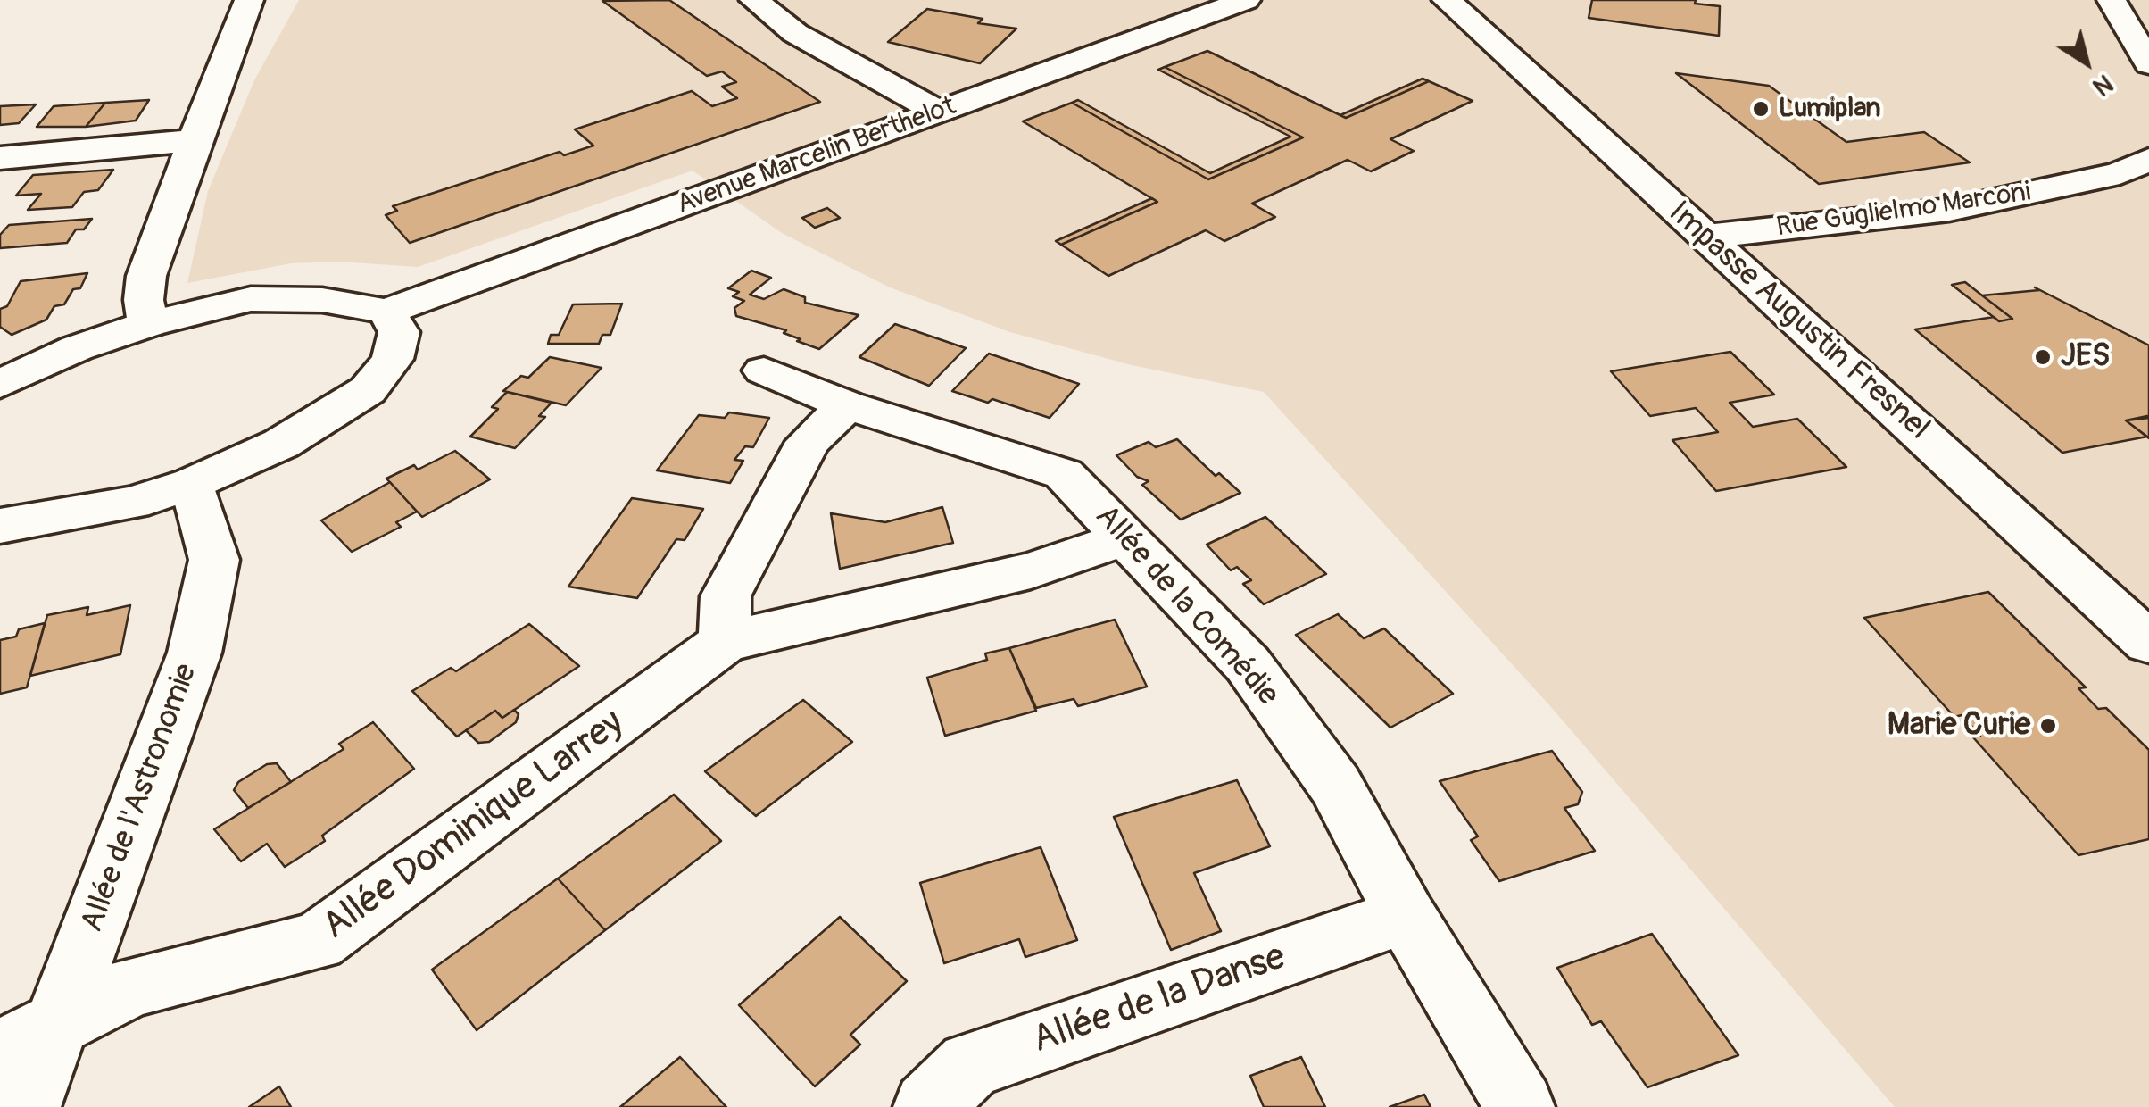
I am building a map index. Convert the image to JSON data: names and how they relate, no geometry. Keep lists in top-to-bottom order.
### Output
{
  "streets": {
    "street": [
      "Avenue Marcelin Berthelot",
      "Rue Guglielmo Marconi",
      "Impasse Augustin Fresnel",
      "Allée de la Comédie",
      "Allée de l'Astronomie",
      "Allée Dominique Larrey",
      "Allée de la Danse"
    ]
  },
  "crossings": [
    ["Rue Guglielmo Marconi", "Impasse Augustin Fresnel"],
    ["Allée de la Comédie", "Allée Dominique Larrey"],
    ["Allée de la Comédie", "Allée de la Danse"],
    ["Allée de l'Astronomie", "Allée Dominique Larrey"]
  ],
  "places": ["Lumiplan", "JES", "Marie Curie"],
  "north": "bottom right"
}
